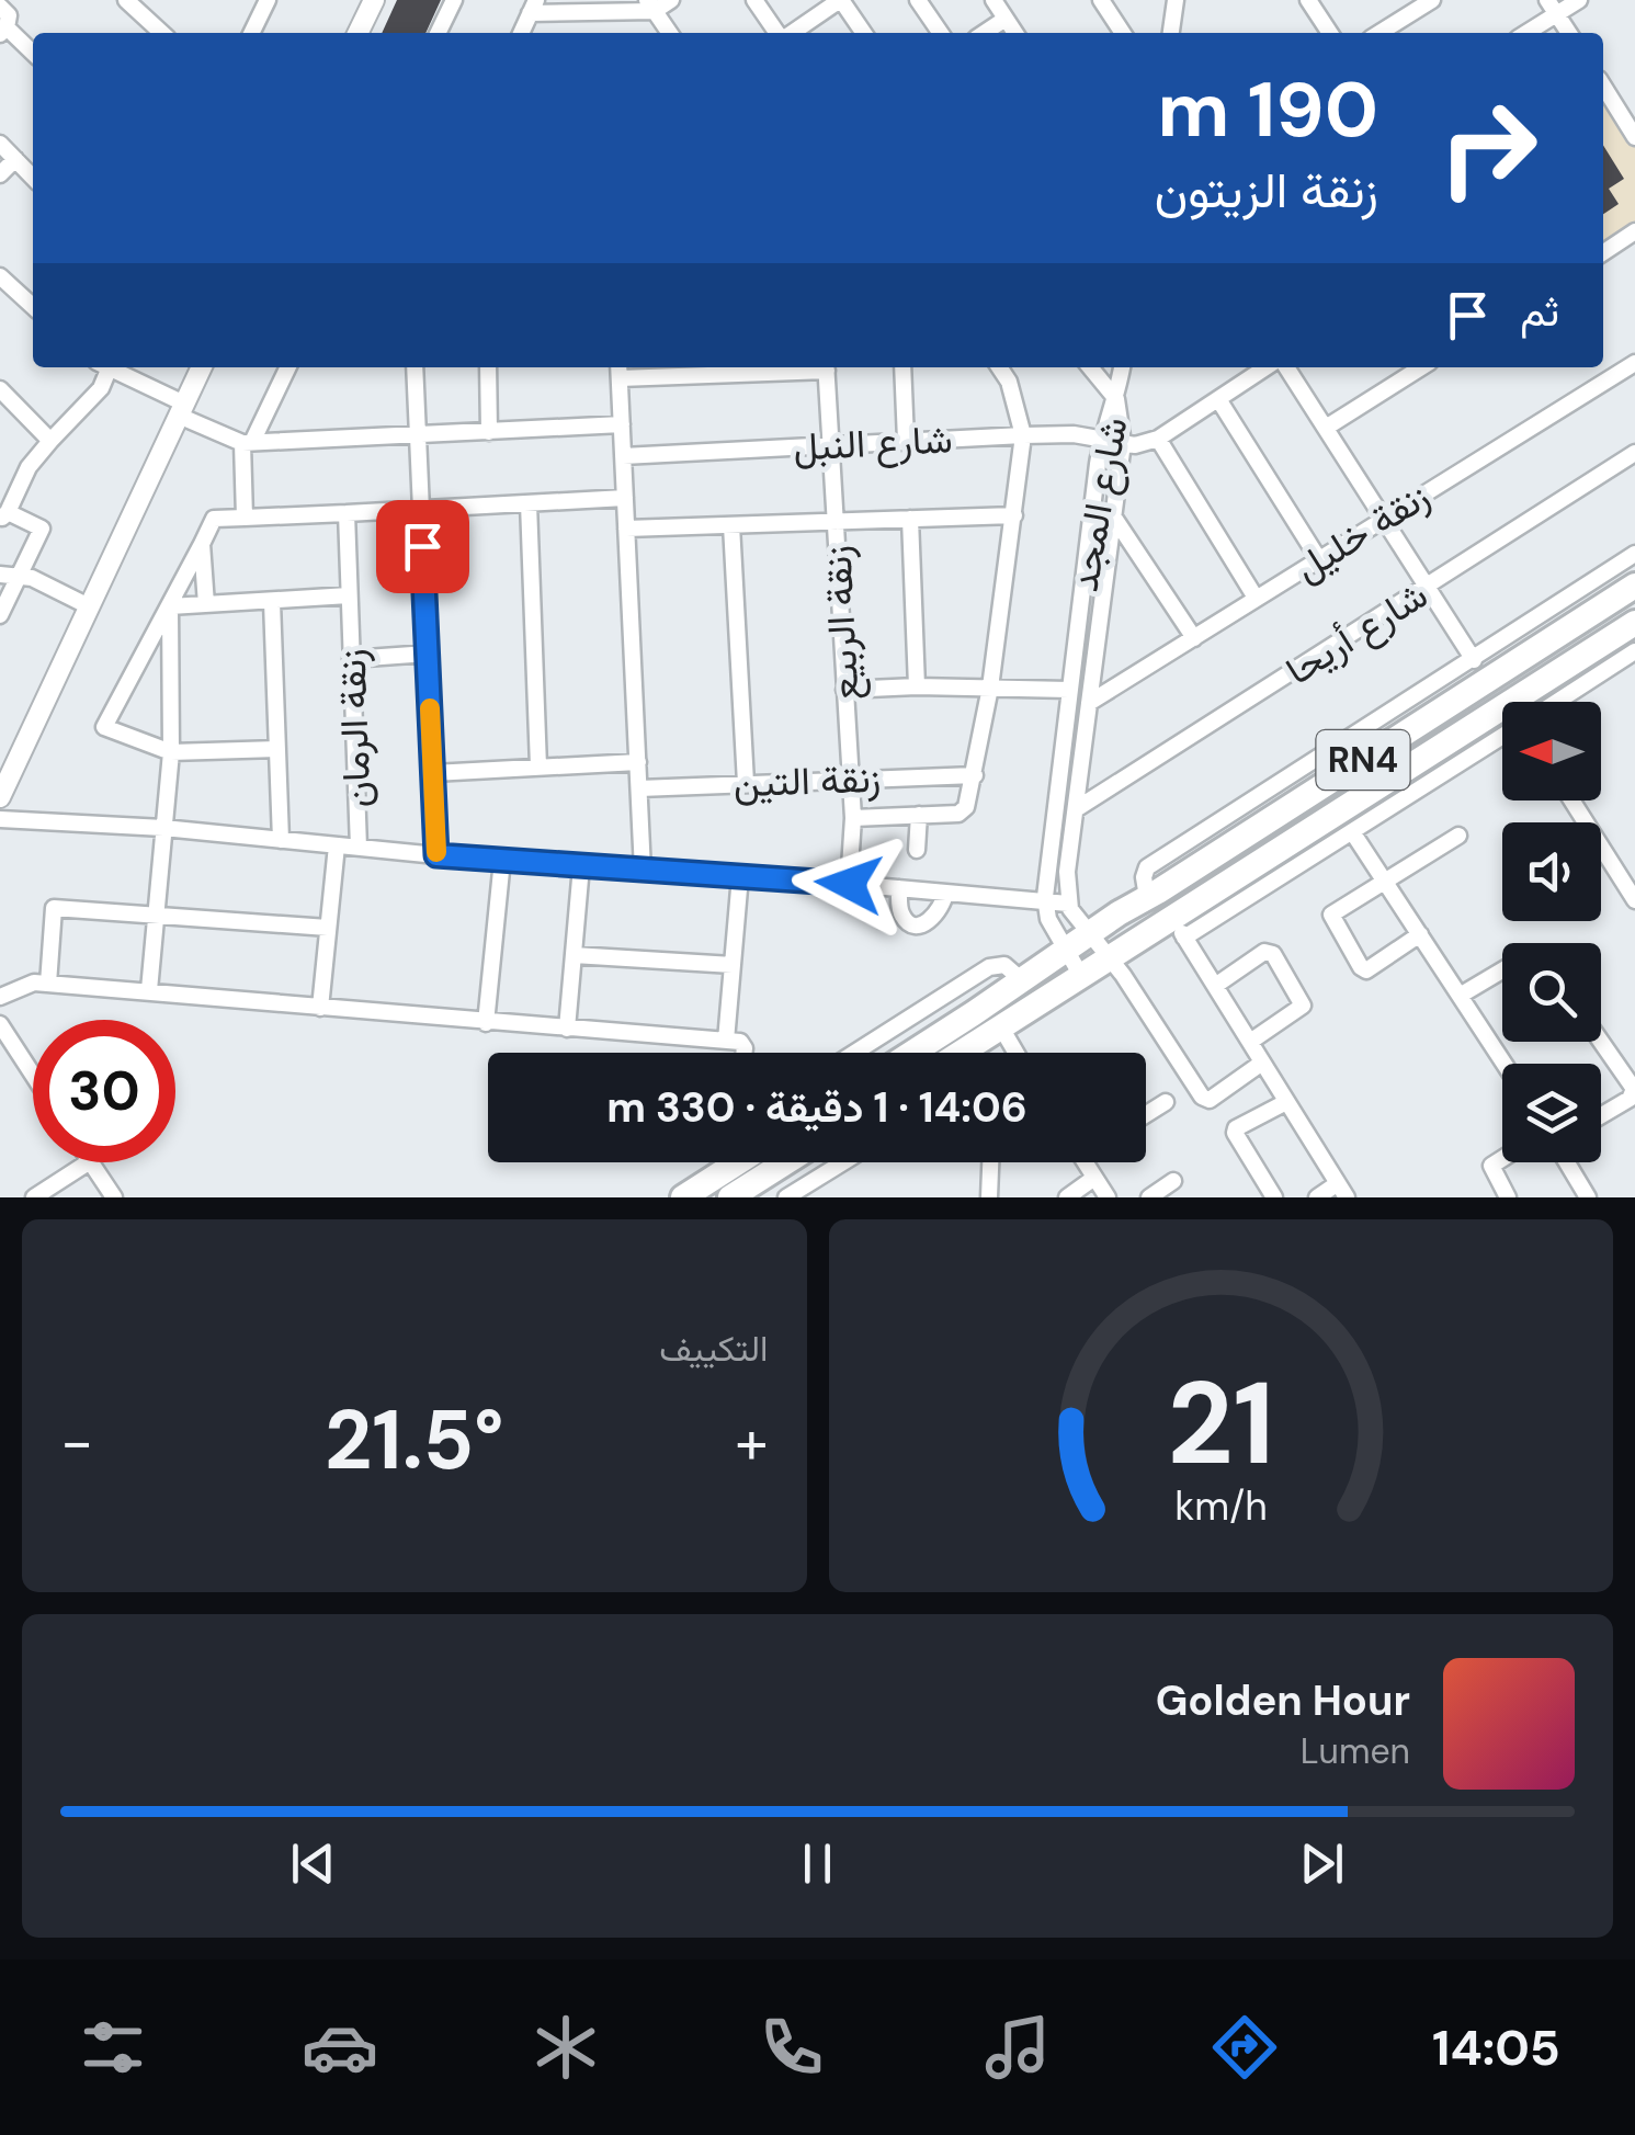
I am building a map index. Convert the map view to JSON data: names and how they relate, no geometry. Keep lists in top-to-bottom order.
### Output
{
  "streets": {
    "main road": ["RN4"],
    "street": [
      "شارع النبل",
      "شارع المجد",
      "زنقة خليل",
      "زنقة الربيع",
      "شارع أريحا",
      "زنقة الرمان",
      "زنقة التين"
    ]
  },
  "crossings": [
    ["شارع النبل", "شارع المجد"],
    ["شارع النبل", "زنقة الربيع"],
    ["شارع المجد", "زنقة خليل"],
    ["شارع المجد", "شارع أريحا"],
    ["شارع المجد", "RN4"],
    ["زنقة الربيع", "زنقة التين"]
  ],
  "north": "left",
  "page": {
    "turn": ["190 m", "زنقة الزيتون"],
    "then": "ثم",
    "limit": "30",
    "trip": "14:06 · 1 دقيقة · 330 m",
    "tile": "التكييف",
    "heat": ["−", "21.5°", "+"],
    "song": ["Golden Hour", "Lumen"],
    "tabs": "14:05",
    "gauge": ["21", "km/h"]
  }
}
